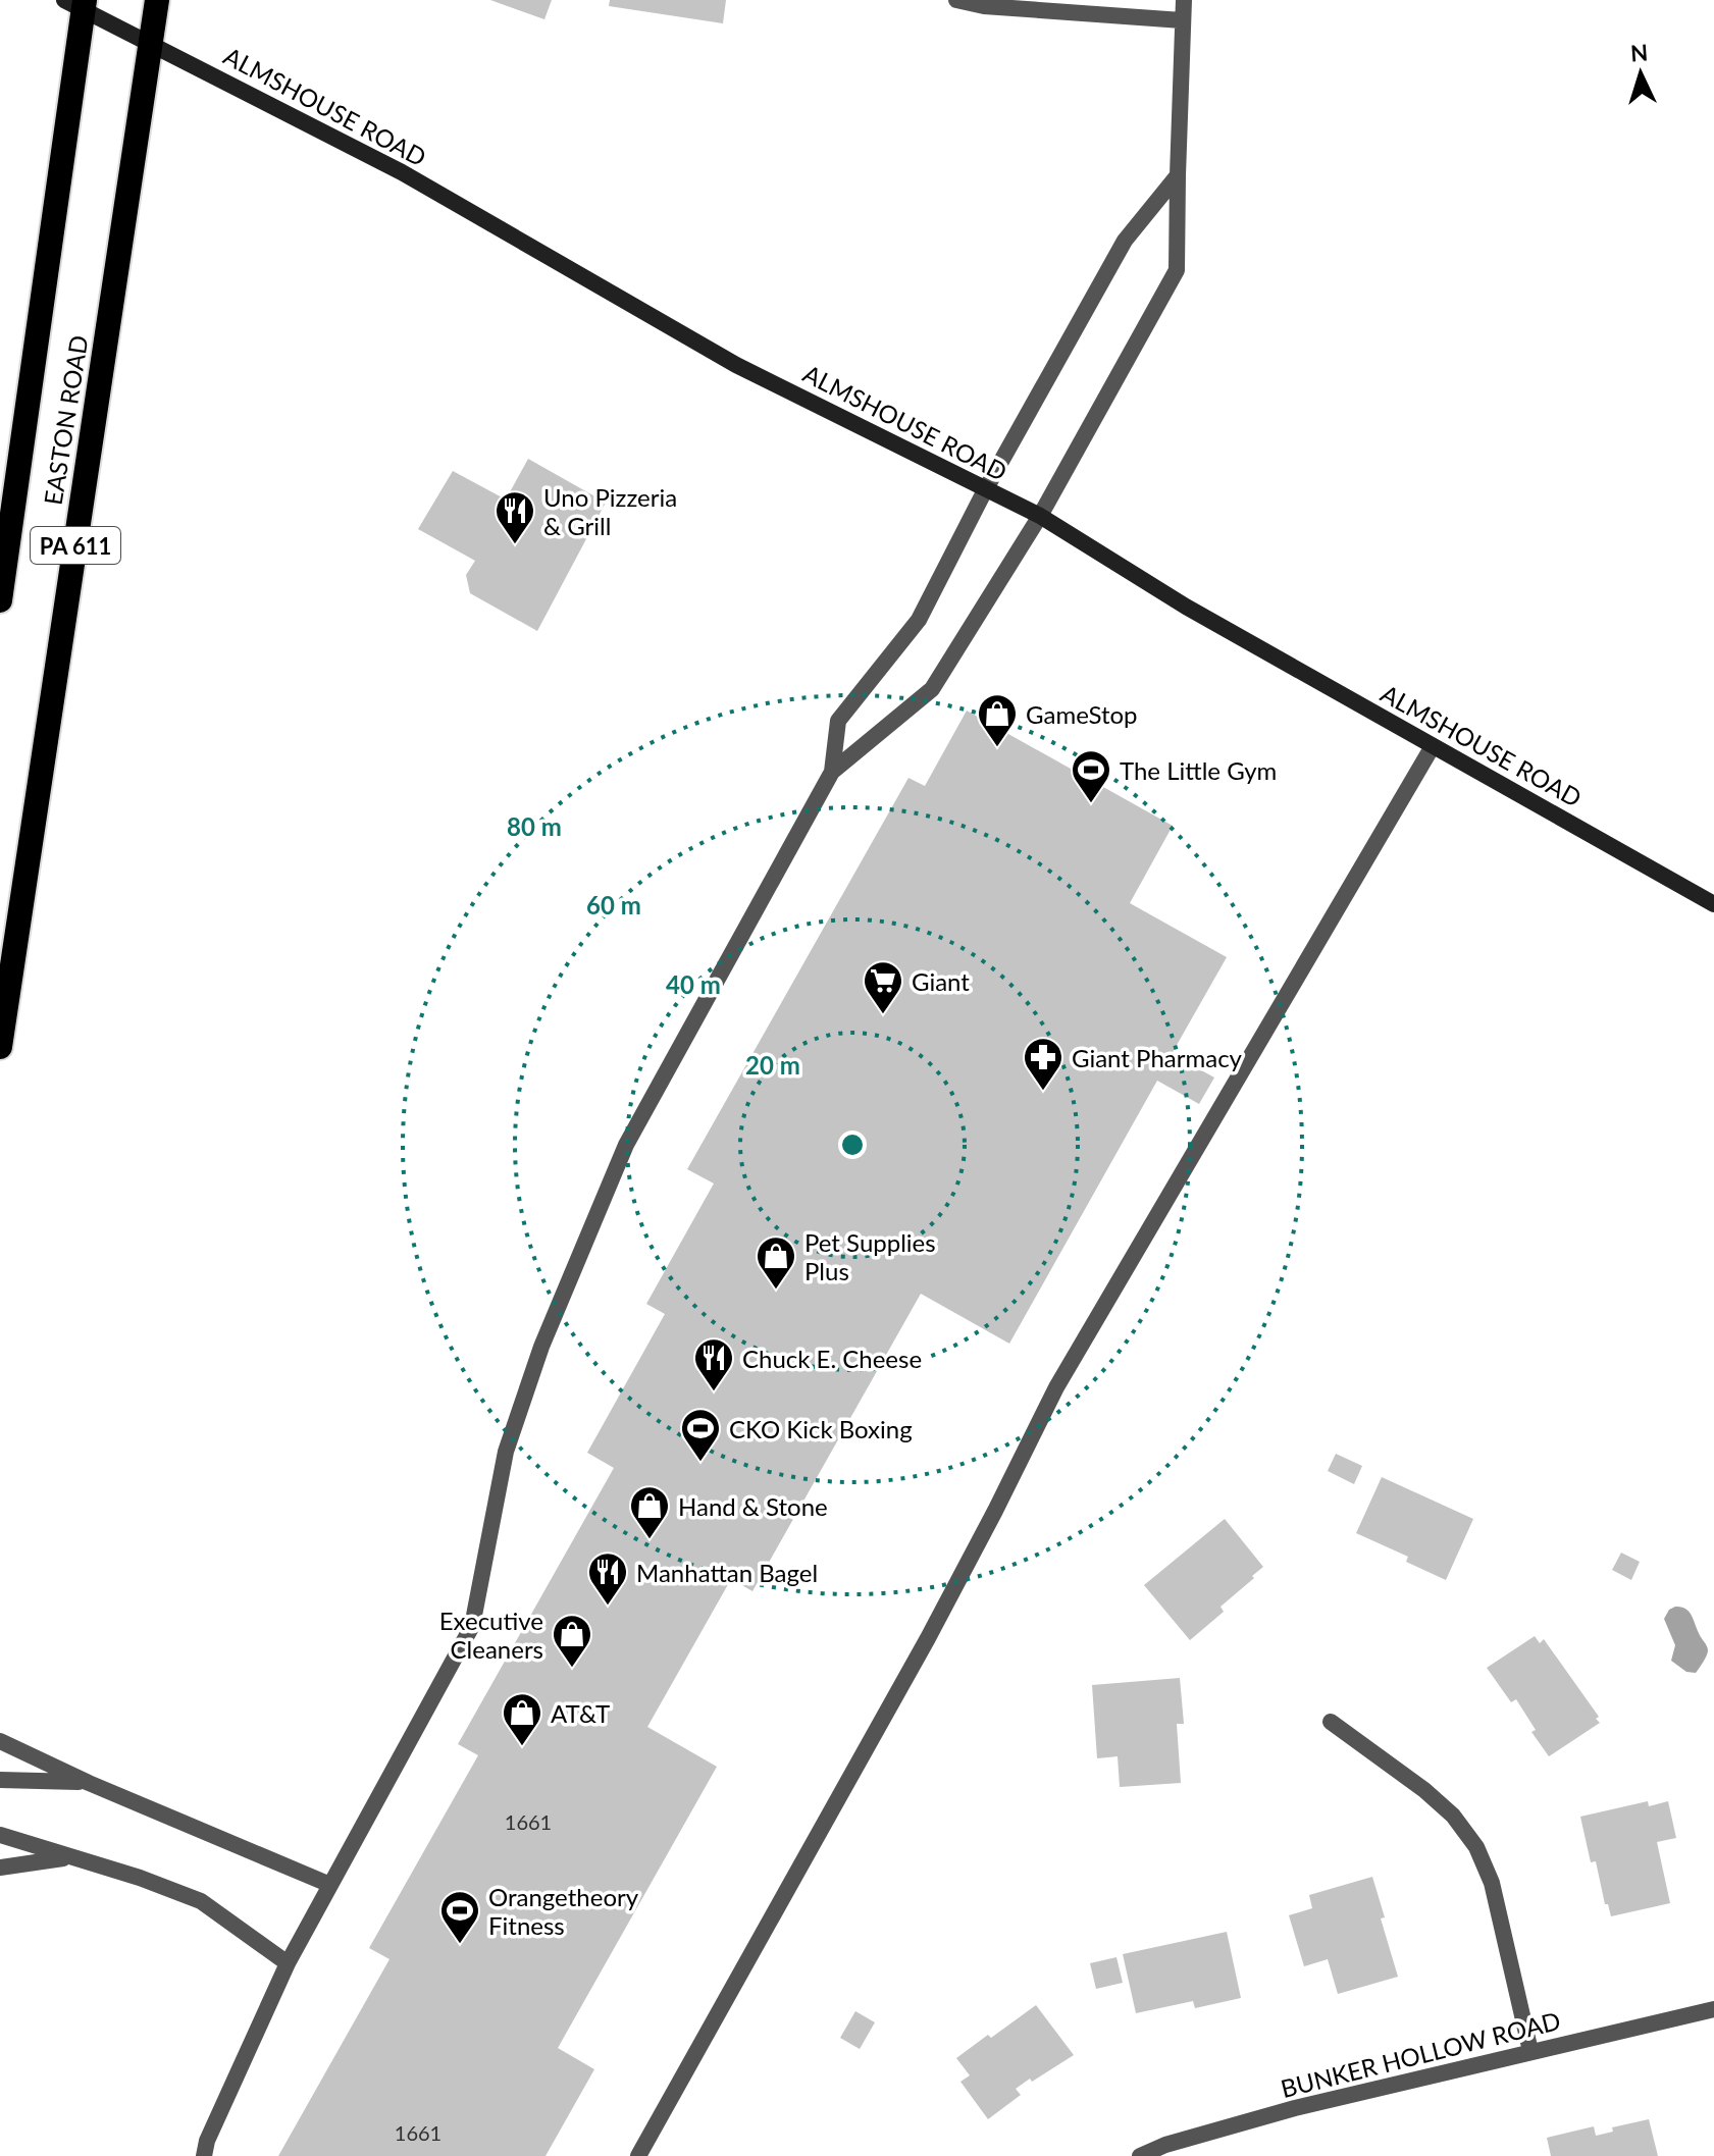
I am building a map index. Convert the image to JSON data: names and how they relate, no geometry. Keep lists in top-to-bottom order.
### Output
{
  "streets": {
    "highway": ["EASTON ROAD", "PA 611"],
    "main road": ["ALMSHOUSE ROAD"],
    "street": ["BUNKER HOLLOW ROAD"]
  },
  "crossings": [
    ["ALMSHOUSE ROAD", "EASTON ROAD"],
    ["ALMSHOUSE ROAD", "PA 611"],
    ["EASTON ROAD", "PA 611"]
  ],
  "places": {
    "restaurant": ["Uno Pizzeria & Grill", "Chuck E. Cheese", "Manhattan Bagel"],
    "shop": [
      "GameStop",
      "Pet Supplies Plus",
      "Hand & Stone",
      "Executive Cleaners",
      "AT&T"
    ],
    "sports": ["The Little Gym", "CKO Kick Boxing", "Orangetheory Fitness"],
    "supermarket": ["Giant"],
    "pharmacy": ["Giant Pharmacy"]
  },
  "house_numbers": ["1661", "1661"],
  "north": "top",
  "rings": [
    "80 m",
    "60 m",
    "40 m",
    "20 m"
  ]
}
